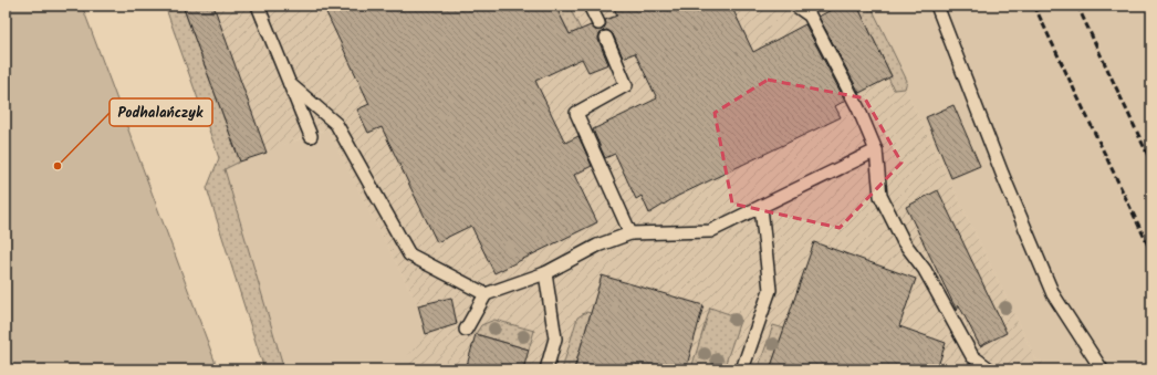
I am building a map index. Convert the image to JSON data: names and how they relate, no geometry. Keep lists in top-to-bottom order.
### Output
{
  "places": ["Podhalańczyk"]
}
